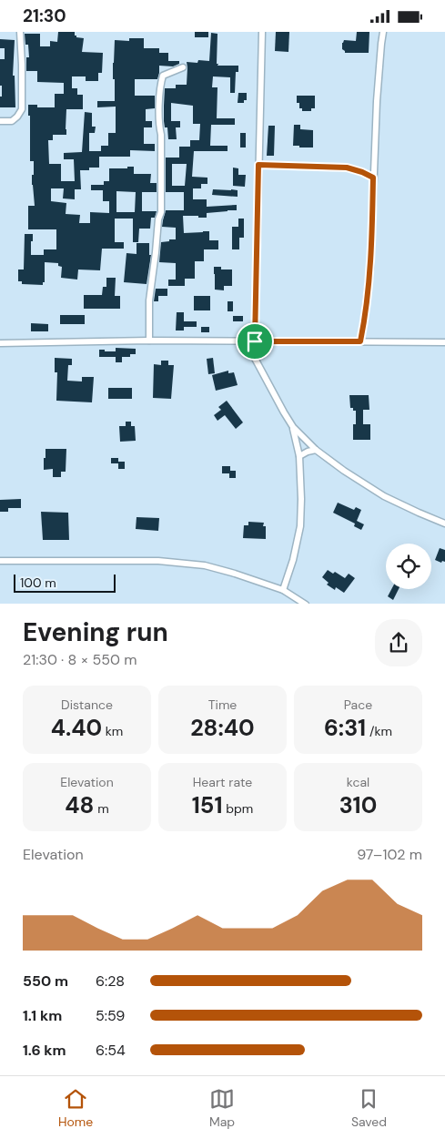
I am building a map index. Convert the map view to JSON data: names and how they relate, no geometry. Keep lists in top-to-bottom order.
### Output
{
  "scale_bar": "100 m",
  "page": {
    "status": "21:30",
    "scale": "100 m",
    "heading": ["Evening run", "21:30 · 8 × 550 m"],
    "stats": [
      ["Distance", "4.40 km"],
      ["Time", "28:40"],
      ["Pace", "6:31 /km"],
      ["Elevation", "48 m"],
      ["Heart rate", "151 bpm"],
      ["kcal", "310"]
    ],
    "chart": ["Elevation", "97–102 m"],
    "list": [
      {
        "name": "550 m",
        "note": "6:28"
      },
      {
        "name": "1.1 km",
        "note": "5:59"
      },
      {
        "name": "1.6 km",
        "note": "6:54"
      }
    ],
    "tabs": ["Home", "Map", "Saved"]
  }
}
